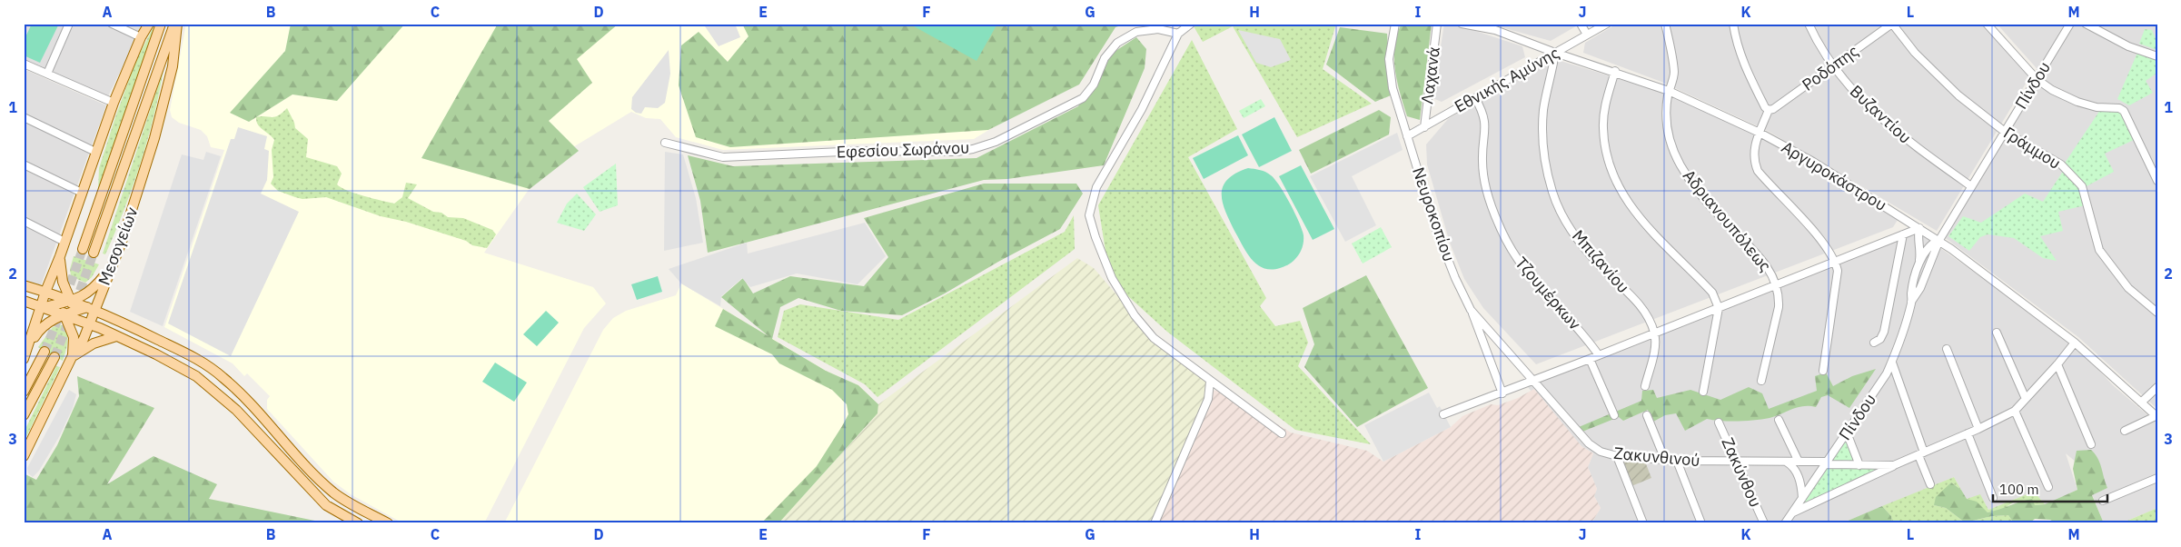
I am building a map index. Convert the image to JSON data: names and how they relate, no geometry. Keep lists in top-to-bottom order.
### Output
{
  "streets": {
    "main road": ["Μεσογείων"],
    "street": [
      "Ροδόπης",
      "Λαχανά",
      "Εθνικής Αμύνης",
      "Πίνδου",
      "Βυζαντίου",
      "Γράμμου",
      "Εφεσίου Σωράνου",
      "Αργυροκάστρου",
      "Νευροκοπίου",
      "Αδριανουπόλεως",
      "Μπιζανίου",
      "Τζουμέρκων",
      "Ζακυνθινού",
      "Ζακύνθου"
    ]
  },
  "crossings": [
    ["Ροδόπης", "Βυζαντίου"],
    ["Ροδόπης", "Γράμμου"],
    ["Λαχανά", "Εθνικής Αμύνης"],
    ["Εθνικής Αμύνης", "Αργυροκάστρου"],
    ["Εθνικής Αμύνης", "Νευροκοπίου"],
    ["Εθνικής Αμύνης", "Μπιζανίου"],
    ["Εθνικής Αμύνης", "Τζουμέρκων"],
    ["Πίνδου", "Βυζαντίου"],
    ["Πίνδου", "Γράμμου"],
    ["Πίνδου", "Αργυροκάστρου"],
    ["Πίνδου", "Ζακυνθινού"],
    ["Αργυροκάστρου", "Αδριανουπόλεως"],
    ["Αργυροκάστρου", "Μπιζανίου"],
    ["Αργυροκάστρου", "Ζακυνθινού"],
    ["Νευροκοπίου", "Ζακυνθινού"],
    ["Ζακυνθινού", "Ζακύνθου"]
  ],
  "scale_bar": "100 m",
  "grid": {
    "columns": [
      "A",
      "B",
      "C",
      "D",
      "E",
      "F",
      "G",
      "H",
      "I",
      "J",
      "K",
      "L",
      "M"
    ],
    "rows": ["1", "2", "3"]
  }
}
